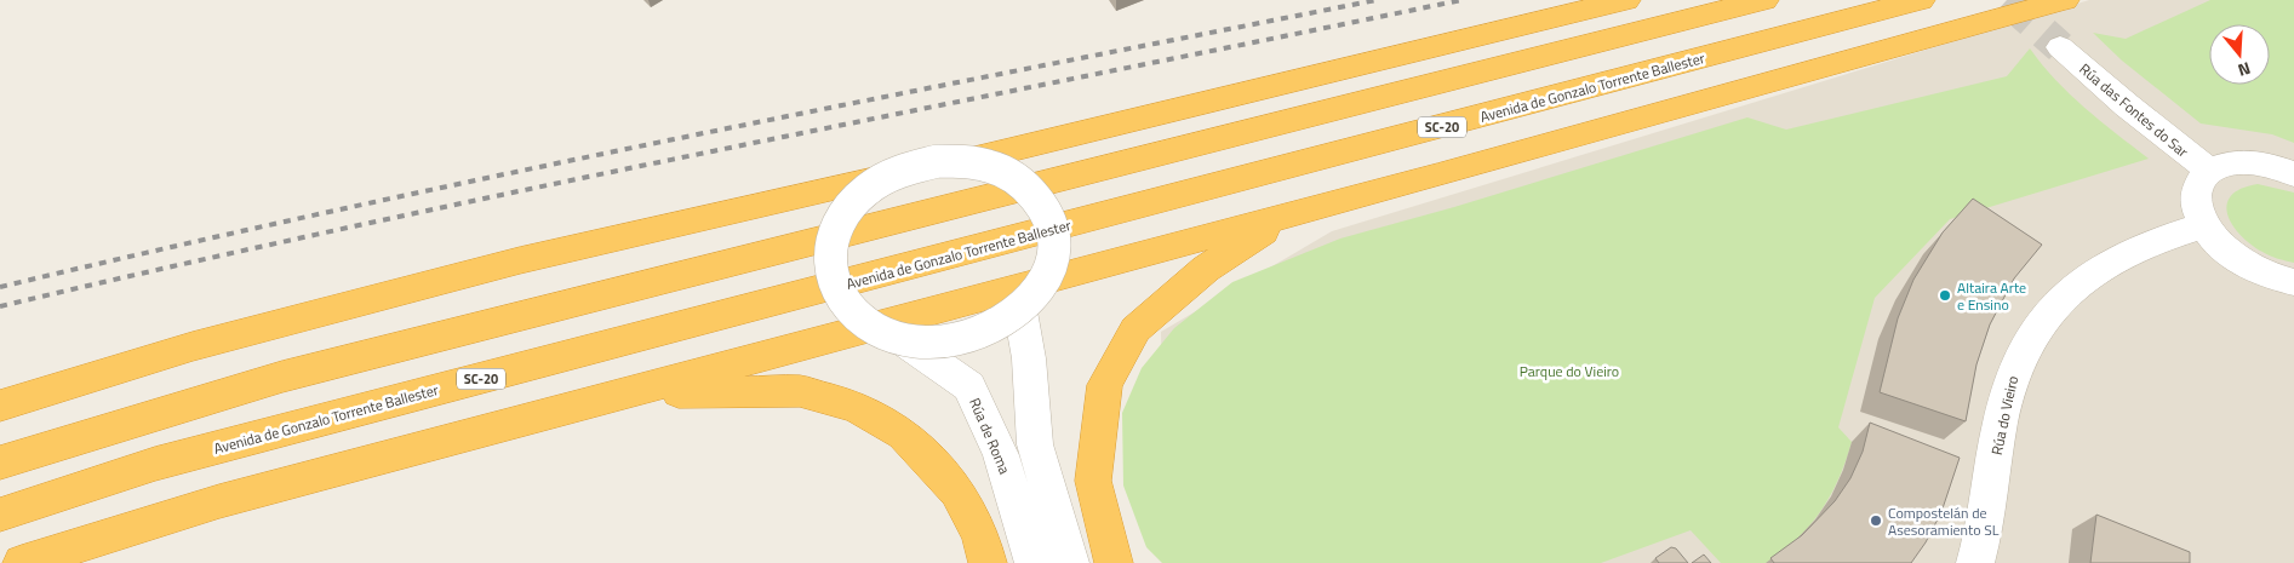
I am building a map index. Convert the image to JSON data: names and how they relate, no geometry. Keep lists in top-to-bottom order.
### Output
{
  "streets": {
    "highway": ["Avenida de Gonzalo Torrente Ballester", "SC-20"],
    "street": ["Rúa das Fontes do Sar", "Rúa do Vieiro", "Rúa de Roma"]
  },
  "parks": ["Parque do Vieiro"],
  "places": ["Altaira Arte e Ensino", "Compostelán de Asesoramiento SL"],
  "north": "bottom"
}
